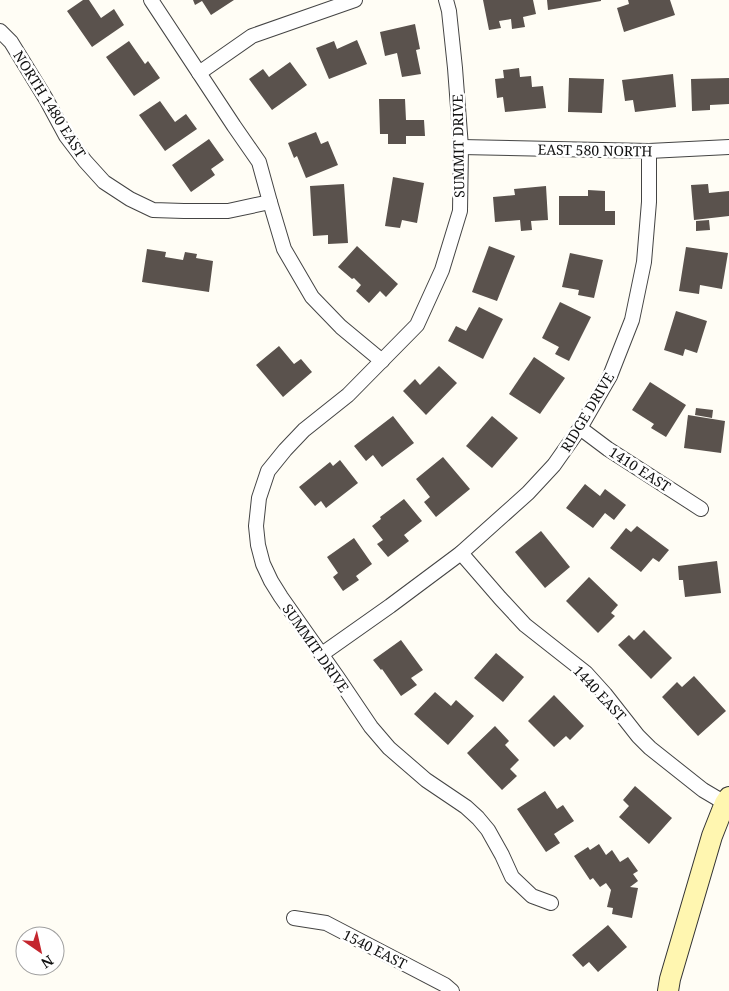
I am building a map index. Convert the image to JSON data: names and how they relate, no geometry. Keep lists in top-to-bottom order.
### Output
{
  "streets": {
    "street": [
      "NORTH 1480 EAST",
      "SUMMIT DRIVE",
      "EAST 580 NORTH",
      "RIDGE DRIVE",
      "1410 EAST",
      "1440 EAST",
      "1540 EAST"
    ]
  },
  "crossings": [
    ["SUMMIT DRIVE", "EAST 580 NORTH"],
    ["SUMMIT DRIVE", "RIDGE DRIVE"],
    ["EAST 580 NORTH", "RIDGE DRIVE"],
    ["RIDGE DRIVE", "1410 EAST"],
    ["RIDGE DRIVE", "1440 EAST"]
  ],
  "north": "bottom right"
}
